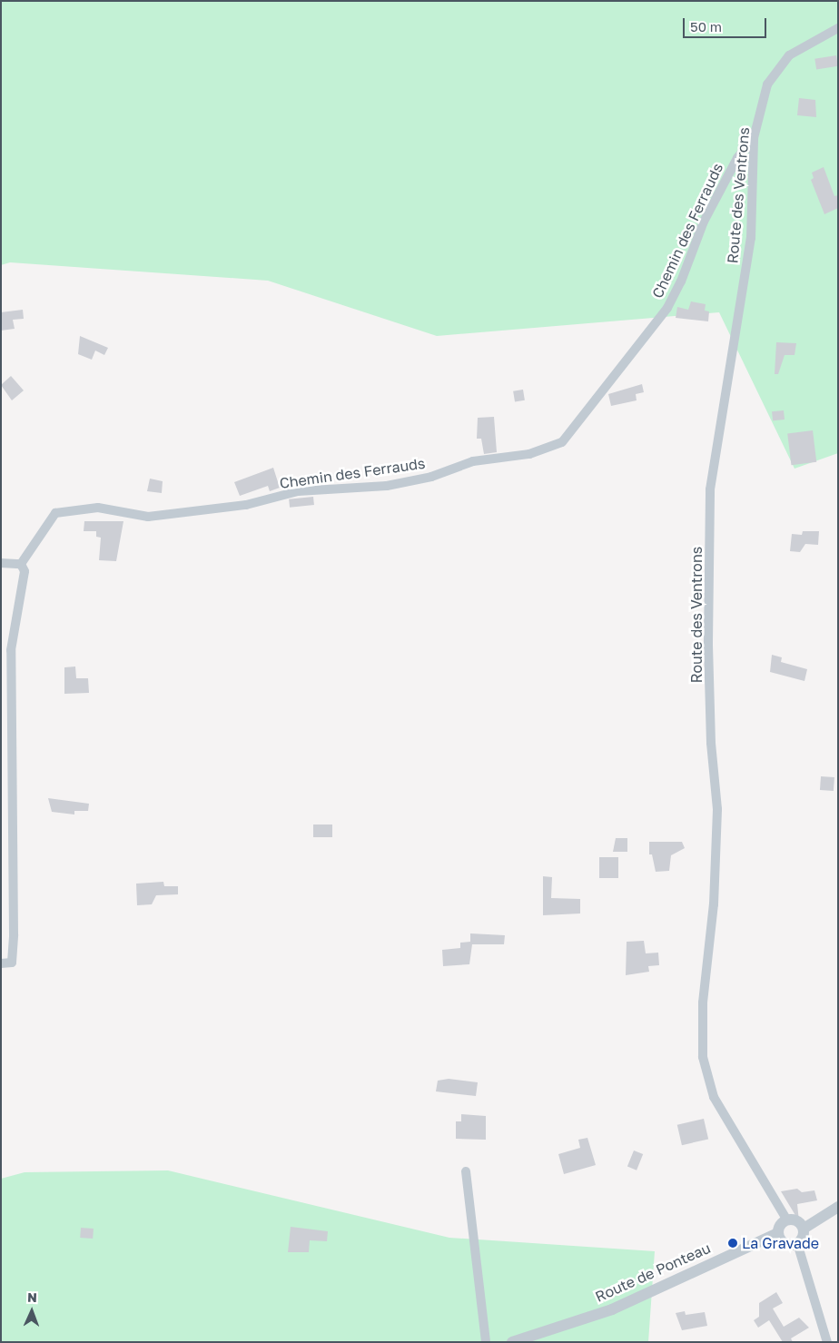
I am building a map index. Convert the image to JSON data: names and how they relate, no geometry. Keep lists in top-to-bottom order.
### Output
{
  "streets": {
    "street": ["Route des Ventrons", "Chemin des Ferrauds", "Route de Ponteau"]
  },
  "crossings": [
    ["Route des Ventrons", "Chemin des Ferrauds"],
    ["Route des Ventrons", "Route de Ponteau"]
  ],
  "places": ["La Gravade"],
  "scale_bar": "50 m",
  "north": "top"
}
